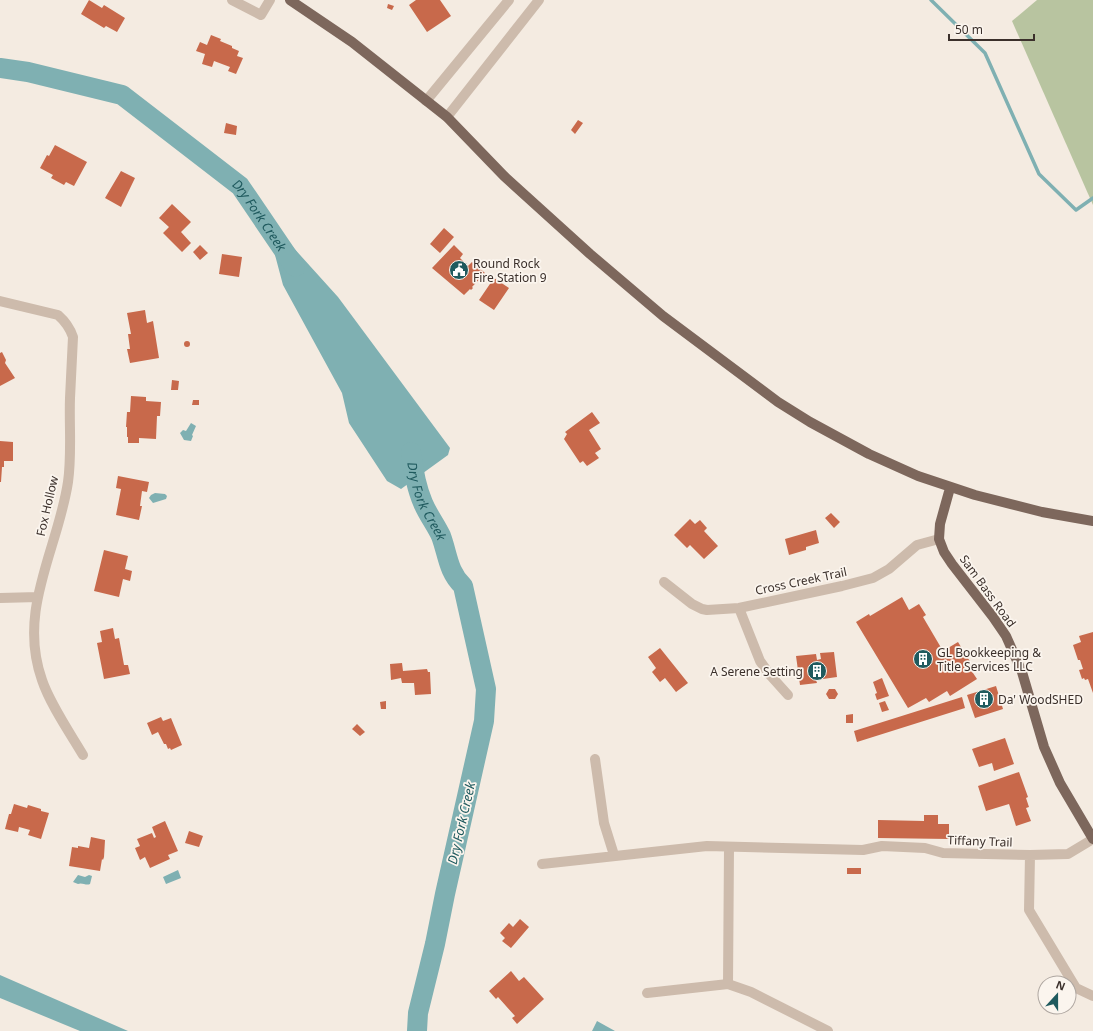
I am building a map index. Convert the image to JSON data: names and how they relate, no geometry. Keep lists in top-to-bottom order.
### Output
{
  "streets": {
    "main road": ["Sam Bass Road"],
    "street": ["Fox Hollow", "Cross Creek Trail", "Tiffany Trail"]
  },
  "crossings": [
    ["Cross Creek Trail", "Sam Bass Road"],
    ["Sam Bass Road", "Tiffany Trail"]
  ],
  "water": ["Dry Fork Creek"],
  "places": {
    "public building": ["Round Rock Fire Station 9"],
    "building": ["GL Bookkeeping & Title Services LLC", "A Serene Setting", "Da' WoodSHED"]
  },
  "scale_bar": "50 m",
  "north": "top"
}
